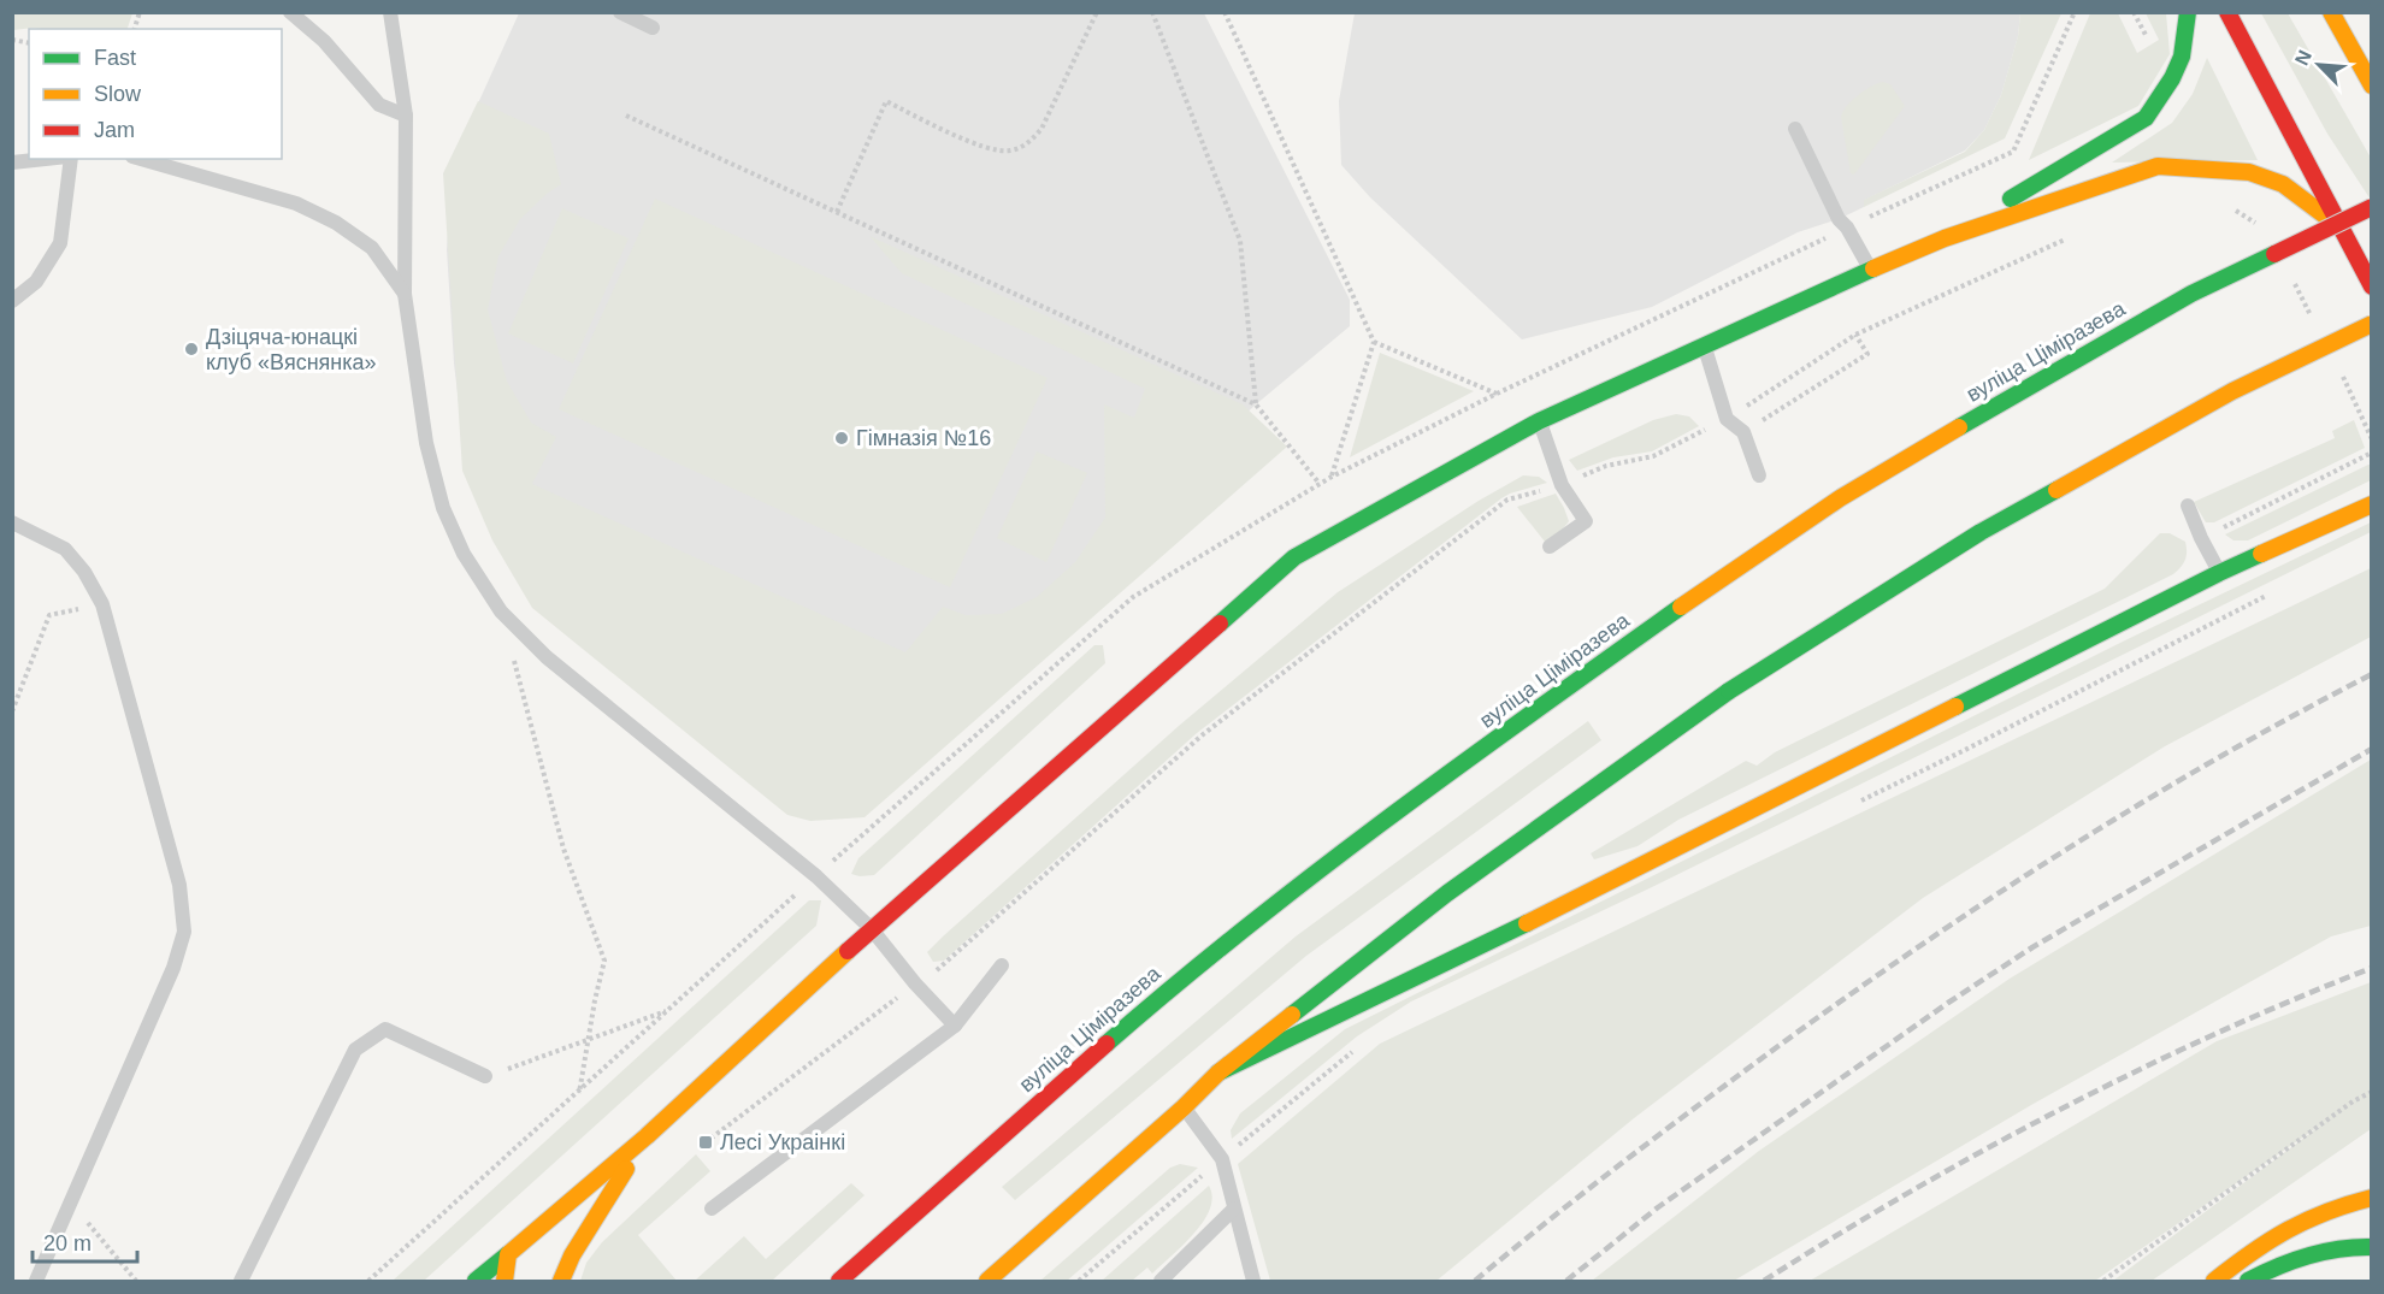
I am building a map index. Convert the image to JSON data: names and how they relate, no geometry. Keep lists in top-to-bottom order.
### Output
{
  "streets": {
    "main road": ["вуліца Ціміразева"]
  },
  "places": {
    "other": ["Дзіцяча-юнацкі клуб «Вяснянка»", "Гімназія №16"],
    "transit": ["Лесі Украінкі"]
  },
  "legend": ["Fast", "Slow", "Jam"],
  "scale_bar": "20 m",
  "north": "top left"
}
